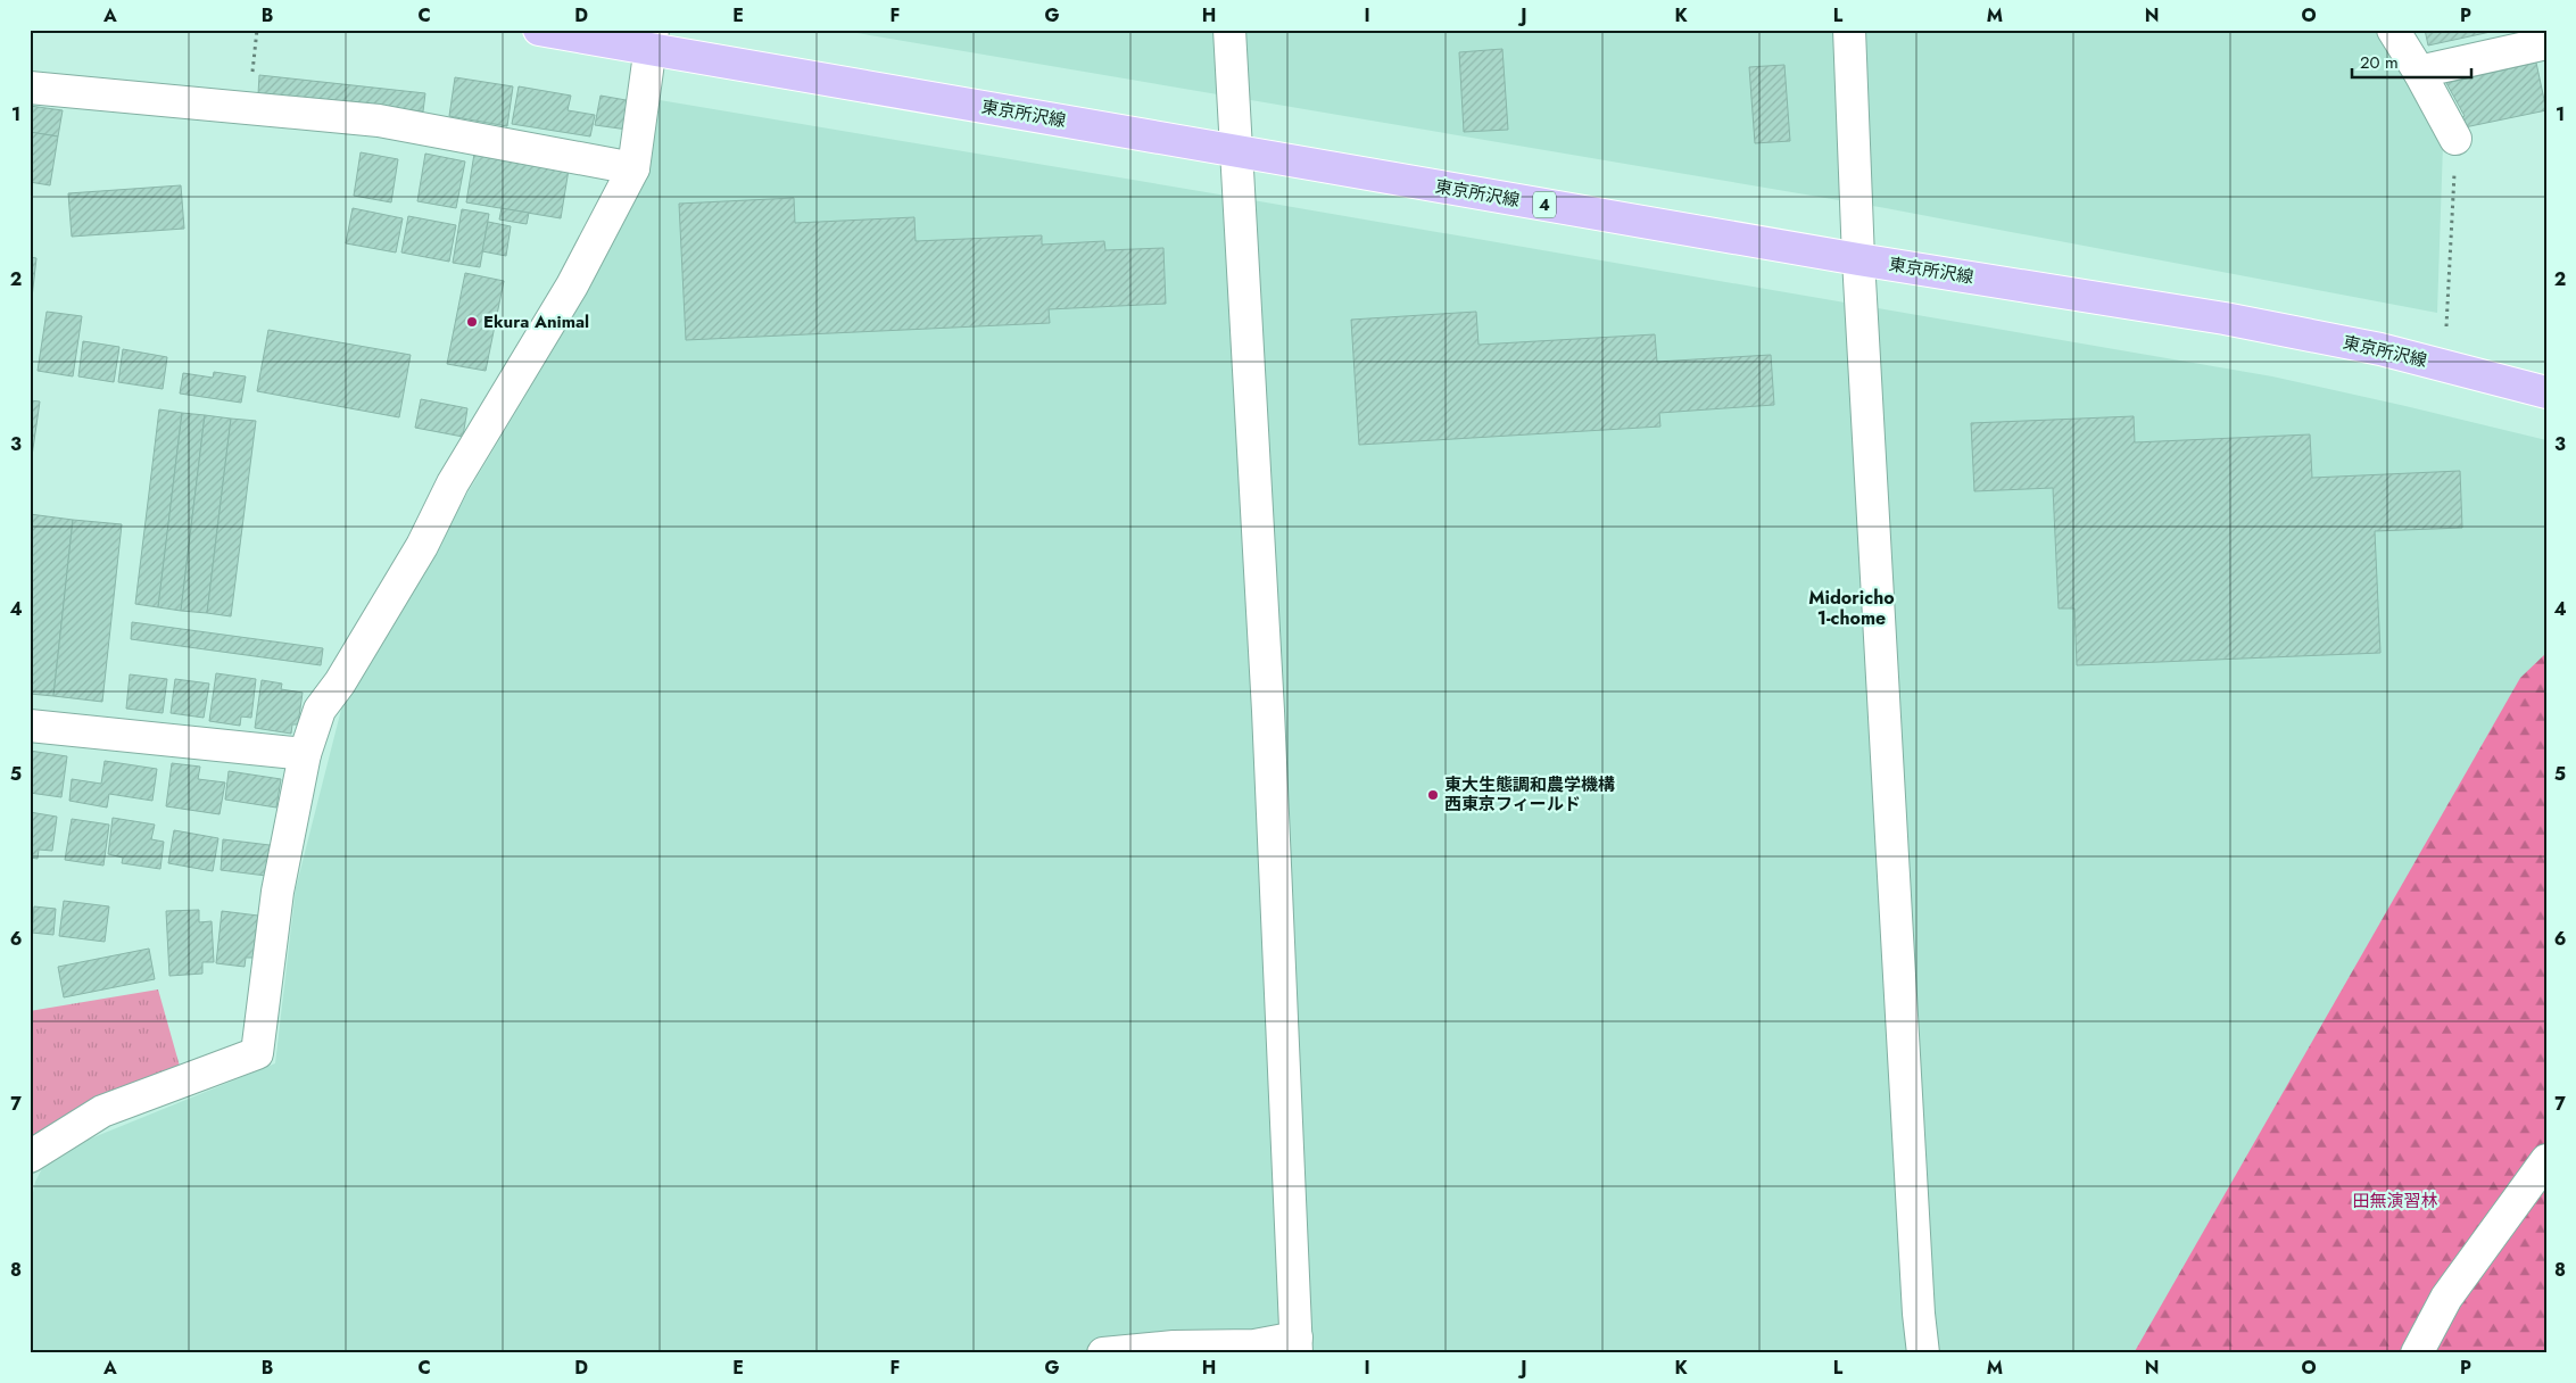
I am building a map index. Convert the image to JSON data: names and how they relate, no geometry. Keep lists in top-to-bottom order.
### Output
{
  "streets": {
    "main road": ["東京所沢線", "4"]
  },
  "districts": ["Midoricho 1-chome"],
  "parks": ["田無演習林"],
  "places": ["Ekura Animal", "東大生態調和農学機構 西東京フィールド"],
  "scale_bar": "20 m",
  "grid": {
    "columns": [
      "A",
      "B",
      "C",
      "D",
      "E",
      "F",
      "G",
      "H",
      "I",
      "J",
      "K",
      "L",
      "M",
      "N",
      "O",
      "P"
    ],
    "rows": [
      "1",
      "2",
      "3",
      "4",
      "5",
      "6",
      "7",
      "8"
    ]
  }
}
